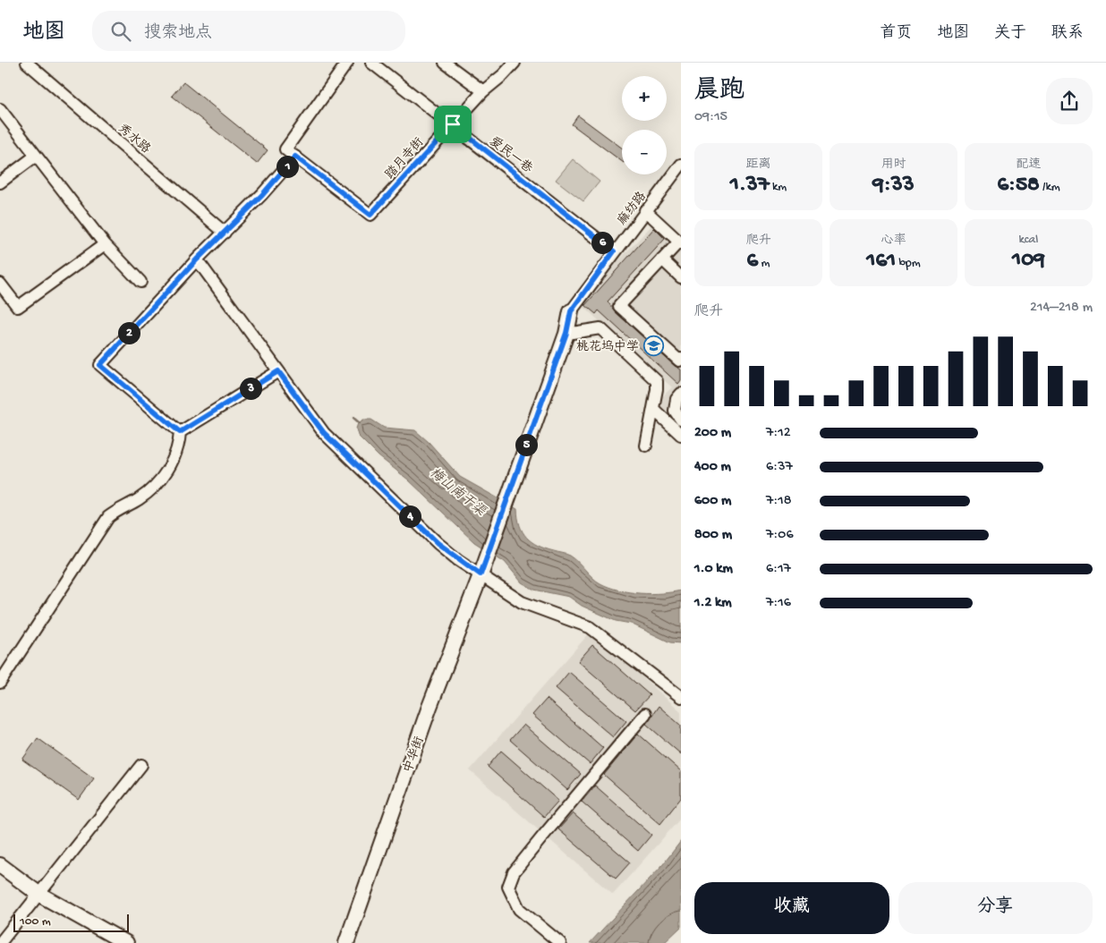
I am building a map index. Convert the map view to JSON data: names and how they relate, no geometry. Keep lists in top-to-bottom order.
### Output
{
  "streets": {
    "main road": ["中华街"],
    "street": [
      "秀水路",
      "爱民一巷",
      "踏月寺街",
      "麻纺路"
    ]
  },
  "crossings": [
    ["爱民一巷", "踏月寺街"],
    ["爱民一巷", "麻纺路"]
  ],
  "water": ["梅山南干渠"],
  "places": {
    "school or university": ["桃花坞中学"]
  },
  "scale_bar": "100 m",
  "page": {
    "header": "地图",
    "search": "搜索地点",
    "nav": [
      "首页",
      "地图",
      "关于",
      "联系"
    ],
    "heading": ["晨跑", "09:15"],
    "map_buttons": ["+", "−"],
    "stats": [
      ["距离", "1.37 km"],
      ["用时", "9:33"],
      ["配速", "6:58 /km"],
      ["爬升", "6 m"],
      ["心率", "161 bpm"],
      ["kcal", "109"]
    ],
    "pins": [
      "1",
      "6",
      "2",
      "3",
      "5",
      "4"
    ],
    "chart": ["爬升", "214–218 m"],
    "list": [
      {
        "name": "200 m",
        "note": "7:12"
      },
      {
        "name": "400 m",
        "note": "6:37"
      },
      {
        "name": "600 m",
        "note": "7:18"
      },
      {
        "name": "800 m",
        "note": "7:06"
      },
      {
        "name": "1.0 km",
        "note": "6:17"
      },
      {
        "name": "1.2 km",
        "note": "7:16"
      }
    ],
    "buttons": ["收藏", "分享"],
    "scale": "100 m"
  }
}
